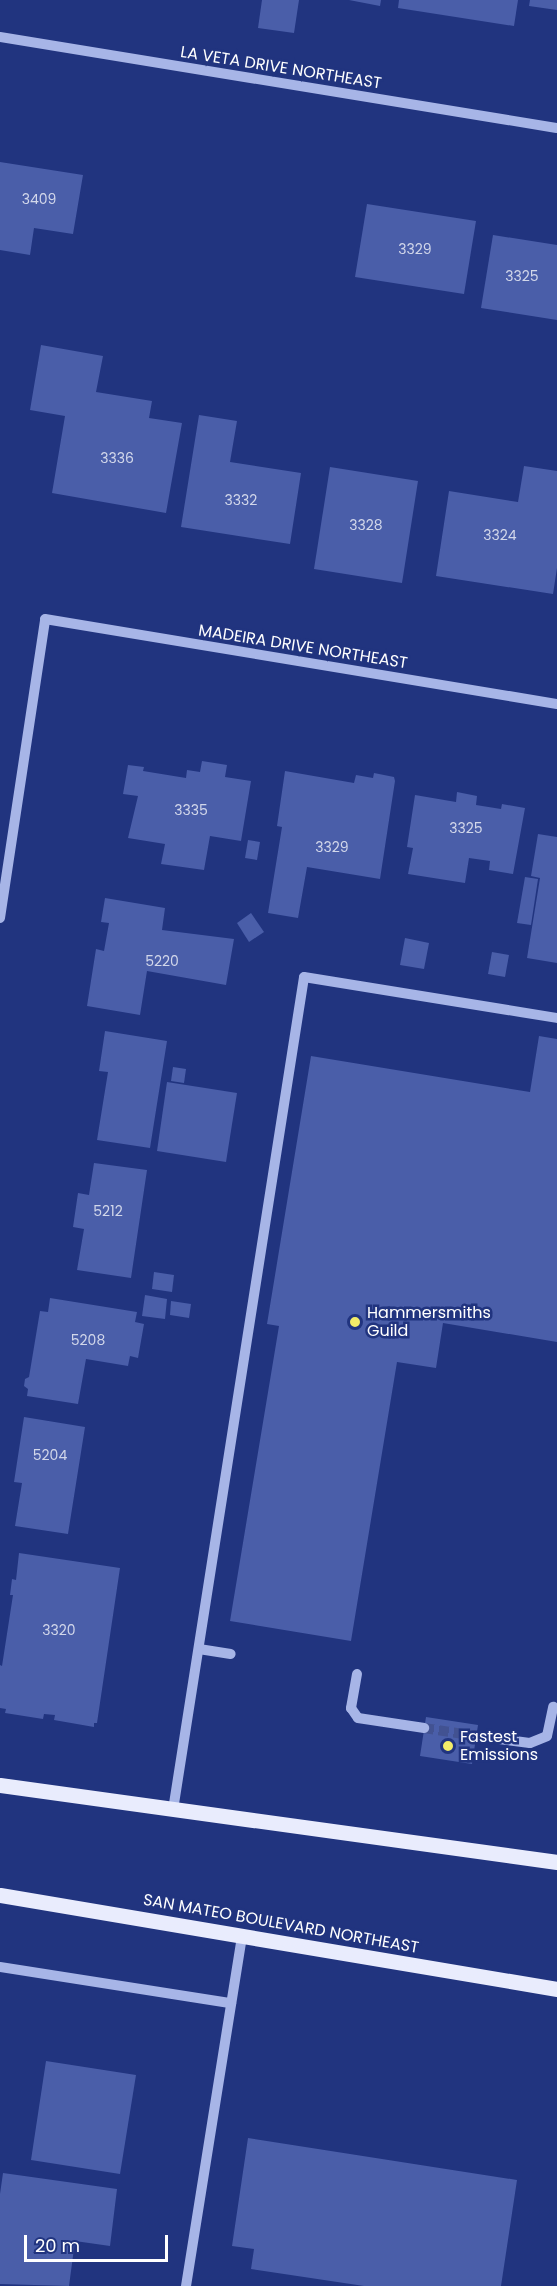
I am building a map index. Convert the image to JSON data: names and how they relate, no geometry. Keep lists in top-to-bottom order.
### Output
{
  "streets": {
    "main road": ["SAN MATEO BOULEVARD NORTHEAST"],
    "street": ["LA VETA DRIVE NORTHEAST", "MADEIRA DRIVE NORTHEAST"]
  },
  "places": ["Hammersmiths Guild", "Fastest Emissions"],
  "house_numbers": [
    "3409",
    "3329",
    "3325",
    "3336",
    "3332",
    "3328",
    "3324",
    "3335",
    "3325",
    "3329",
    "5220",
    "5212",
    "5208",
    "5204",
    "3320"
  ],
  "scale_bar": "20 m"
}
